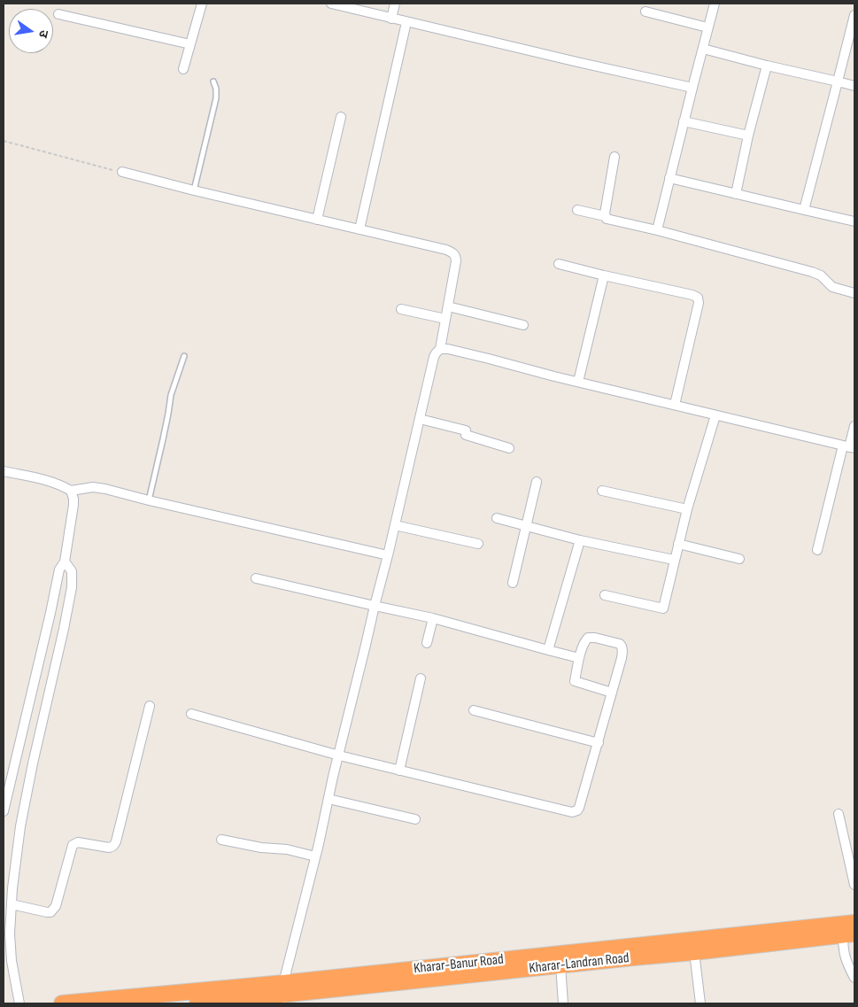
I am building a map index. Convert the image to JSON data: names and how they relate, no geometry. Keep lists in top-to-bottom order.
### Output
{
  "streets": {
    "highway": ["Kharar-Landran Road", "Kharar-Banur Road"]
  },
  "crossings": [
    ["Kharar-Landran Road", "Kharar-Banur Road"]
  ],
  "north": "right"
}
